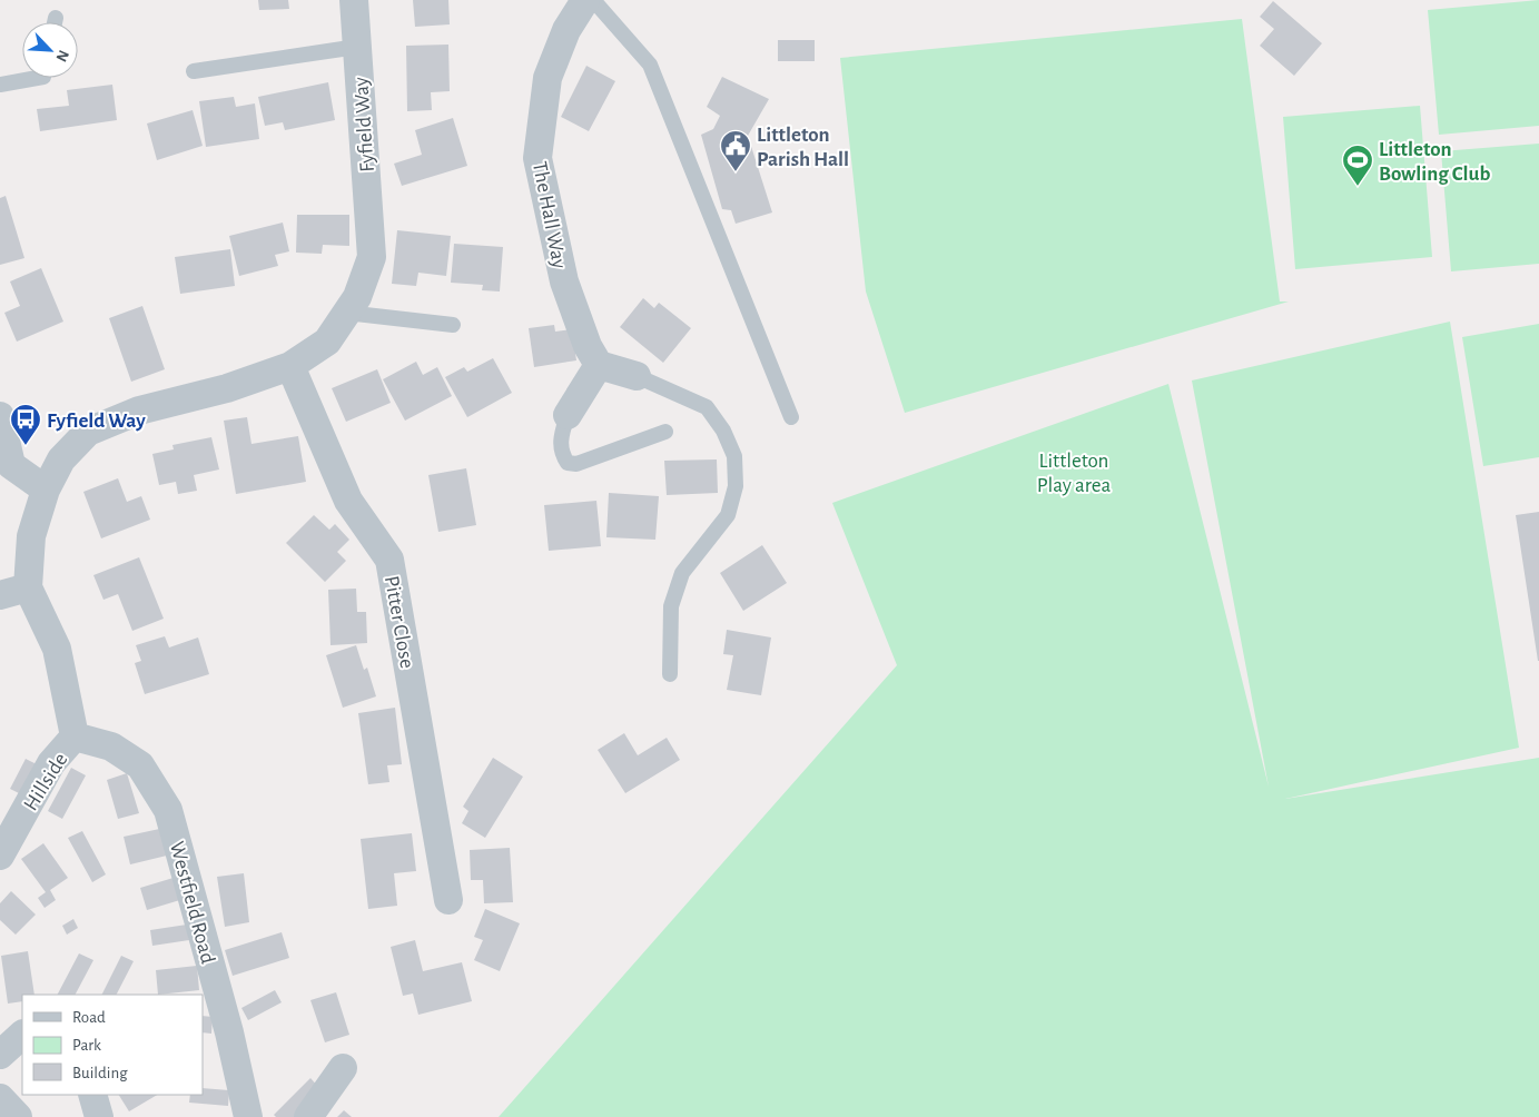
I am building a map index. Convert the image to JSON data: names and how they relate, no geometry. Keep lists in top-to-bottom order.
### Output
{
  "streets": {
    "street": [
      "Fyfield Way",
      "The Hall Way",
      "Pitter Close",
      "Hillside",
      "Westfield Road"
    ]
  },
  "crossings": [
    ["Fyfield Way", "Pitter Close"],
    ["Hillside", "Westfield Road"]
  ],
  "parks": ["Littleton Play area"],
  "places": {
    "public building": ["Littleton Parish Hall"],
    "sports": ["Littleton Bowling Club"],
    "bus stop": ["Fyfield Way"]
  },
  "legend": ["Road", "Park", "Building"],
  "north": "bottom right"
}
